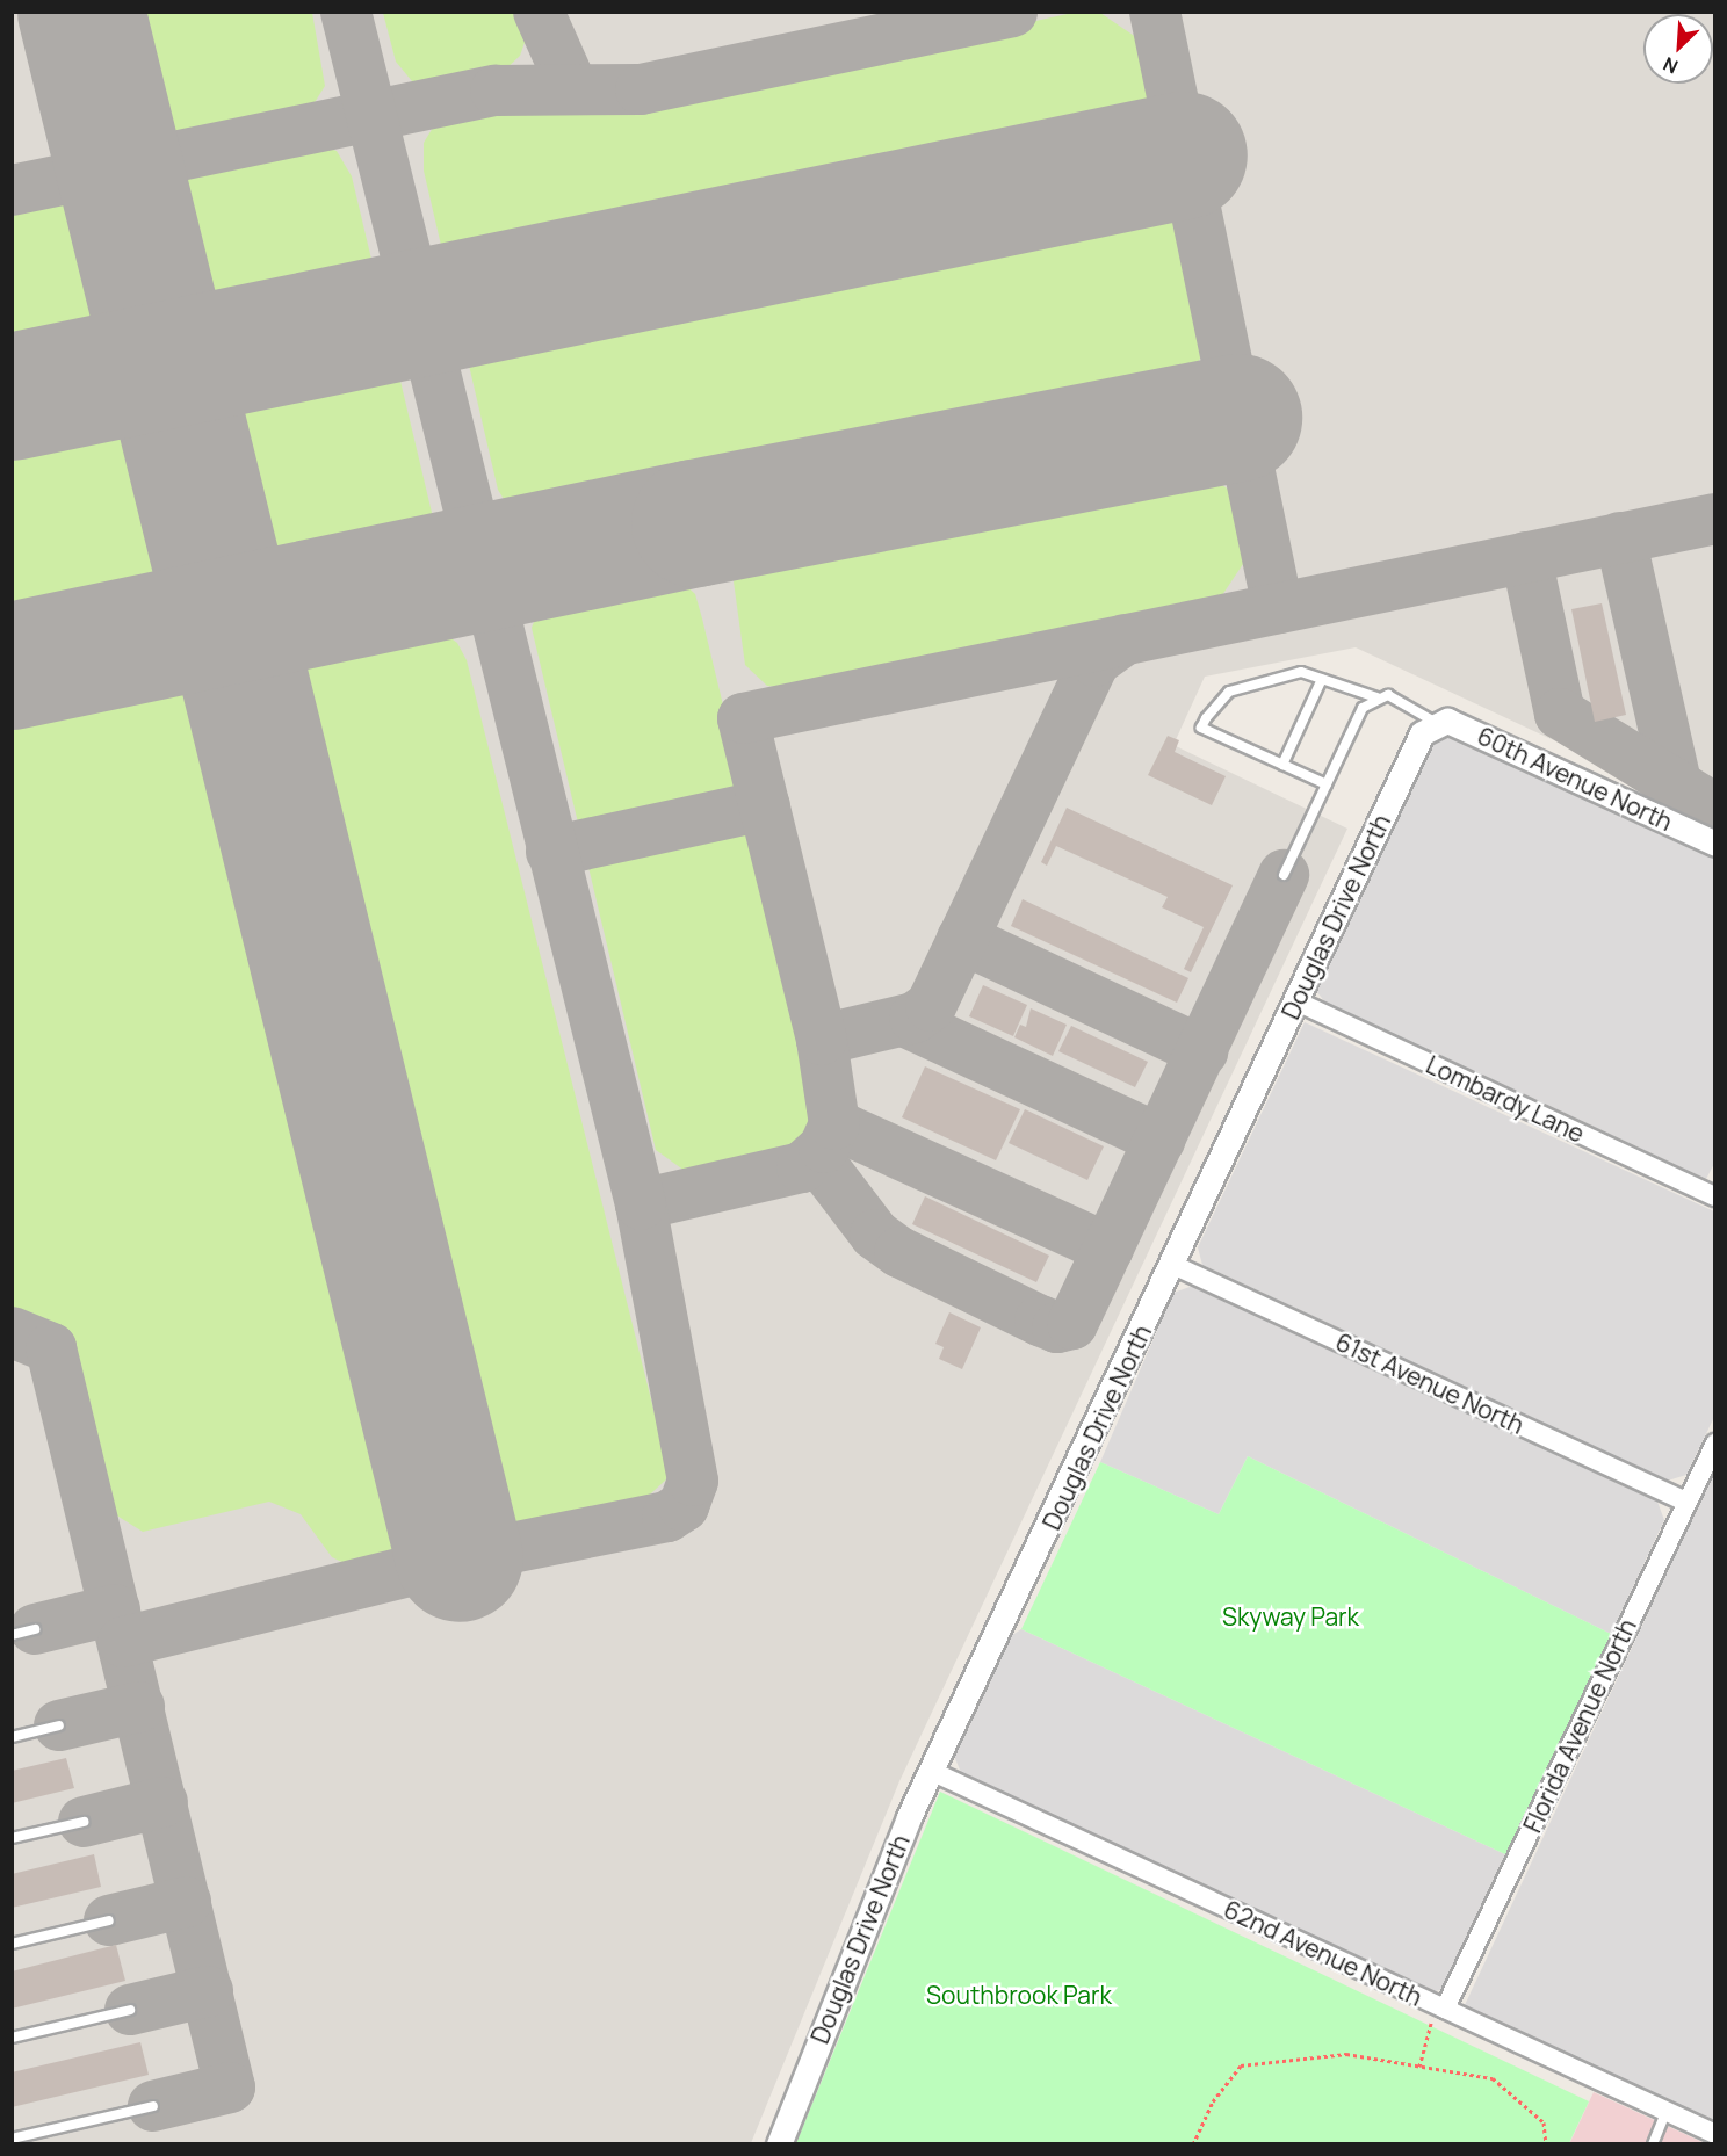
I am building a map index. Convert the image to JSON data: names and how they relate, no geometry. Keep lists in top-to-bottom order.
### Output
{
  "streets": {
    "street": [
      "60th Avenue North",
      "Douglas Drive North",
      "Lombardy Lane",
      "61st Avenue North",
      "Florida Avenue North",
      "62nd Avenue North"
    ]
  },
  "crossings": [
    ["60th Avenue North", "Douglas Drive North"],
    ["Douglas Drive North", "Lombardy Lane"],
    ["Douglas Drive North", "61st Avenue North"],
    ["Douglas Drive North", "62nd Avenue North"],
    ["61st Avenue North", "Florida Avenue North"],
    ["Florida Avenue North", "62nd Avenue North"]
  ],
  "parks": ["Skyway Park", "Southbrook Park"],
  "north": "bottom left"
}
